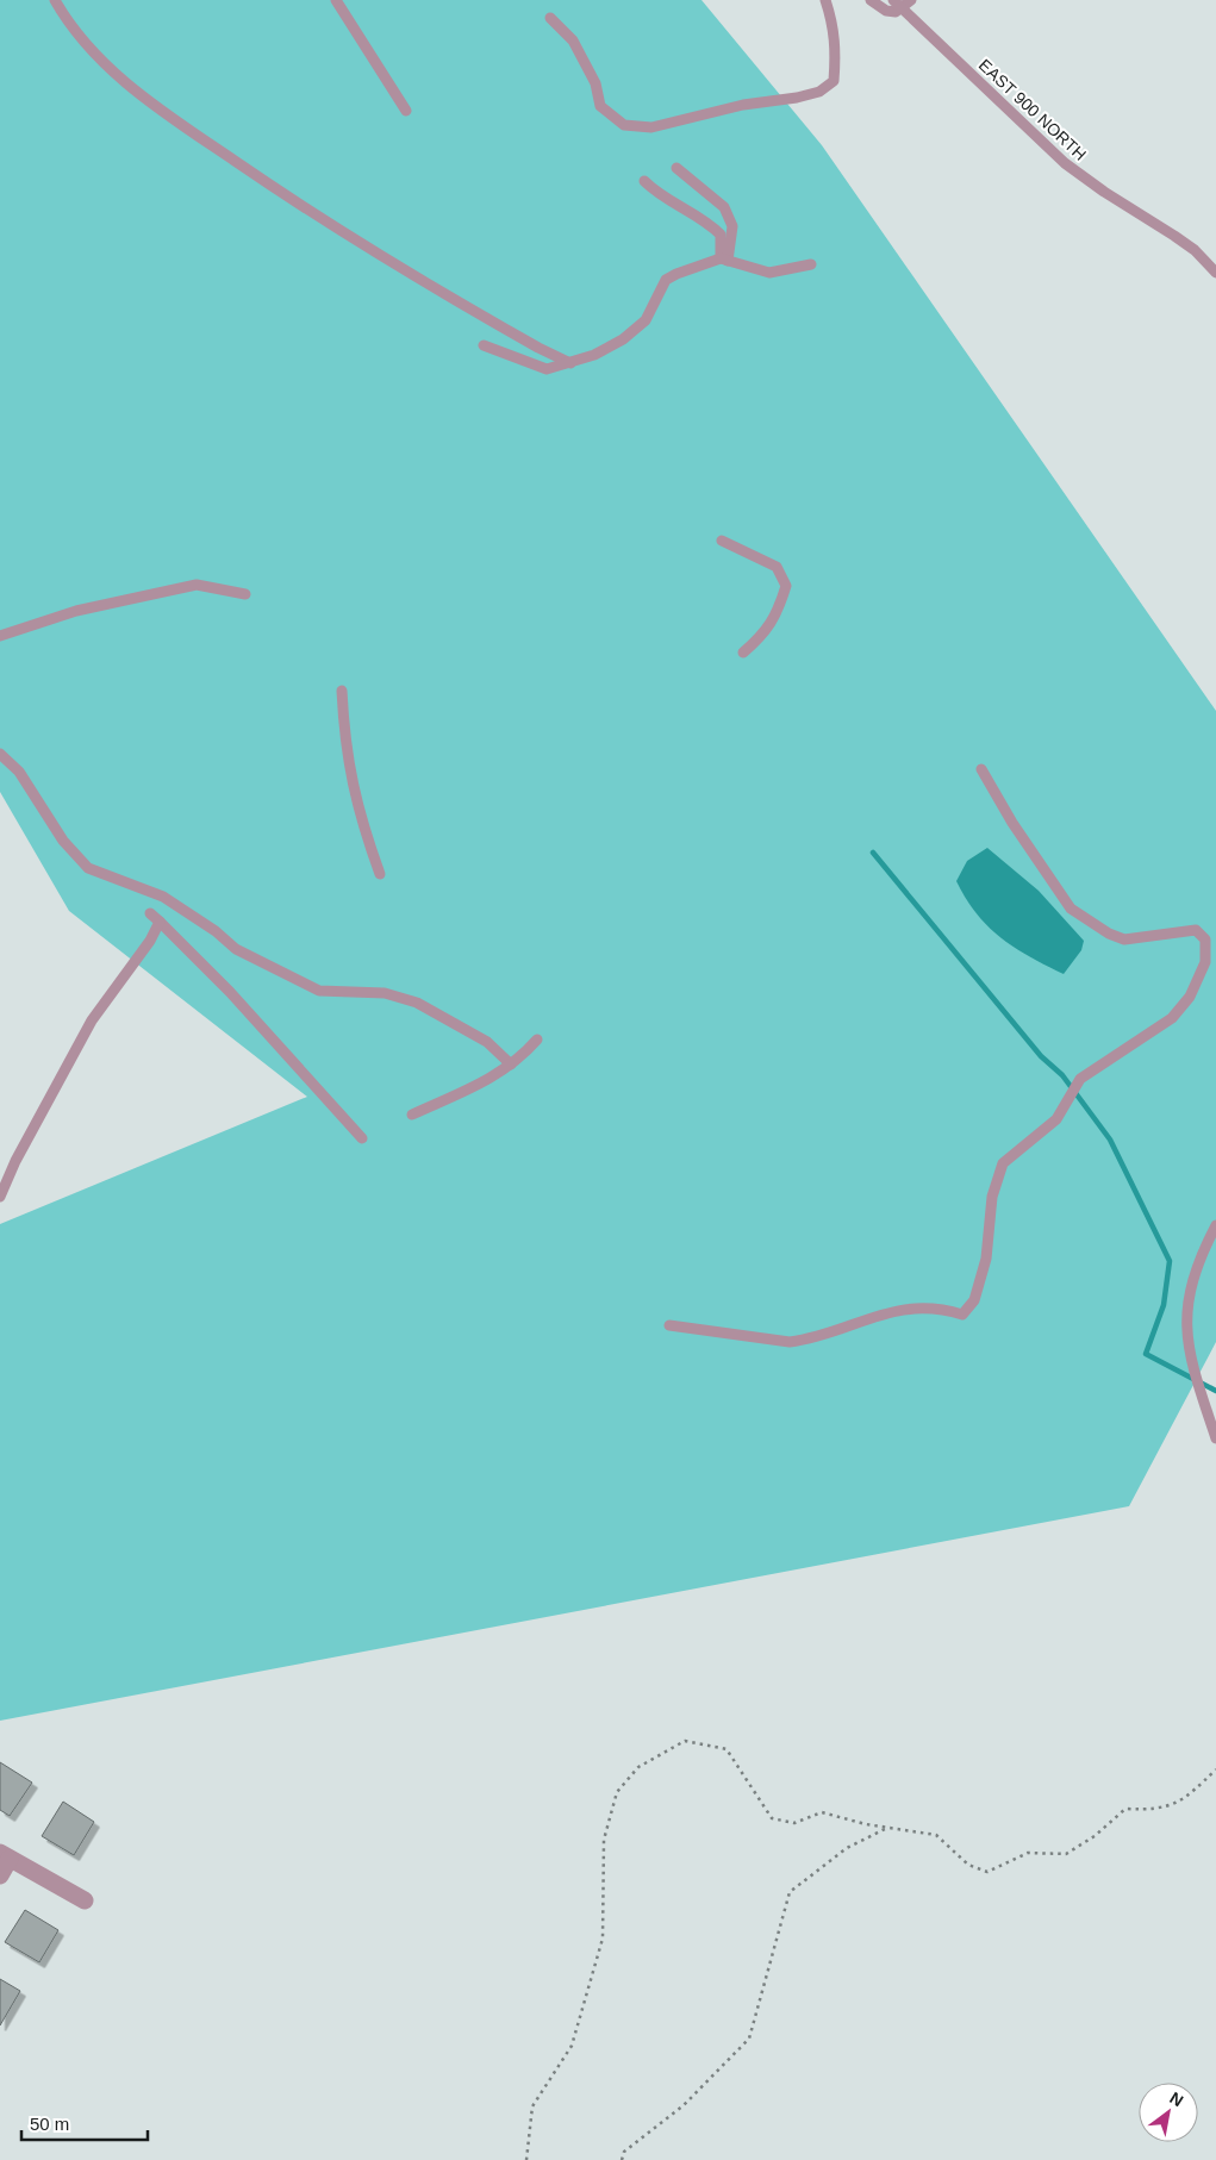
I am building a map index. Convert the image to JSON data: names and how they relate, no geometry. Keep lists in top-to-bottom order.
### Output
{
  "streets": {
    "lane": ["EAST 900 NORTH"]
  },
  "scale_bar": "50 m",
  "north": "top right"
}
